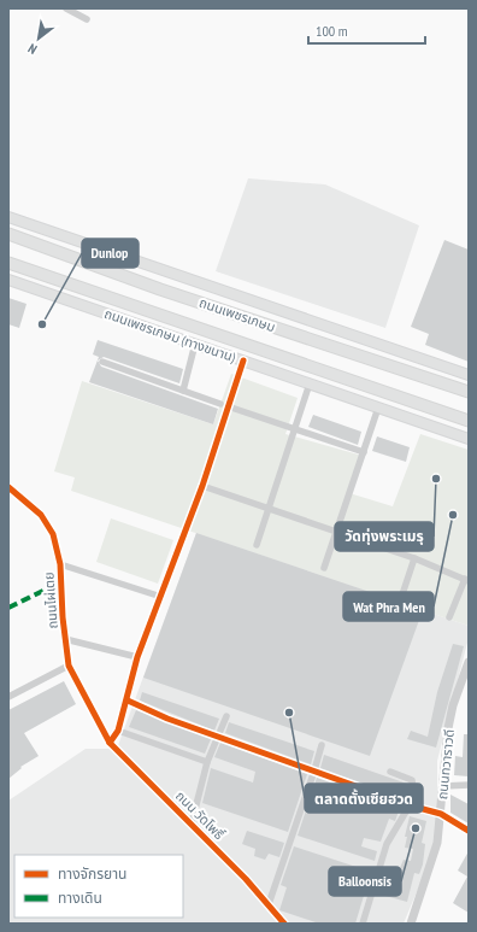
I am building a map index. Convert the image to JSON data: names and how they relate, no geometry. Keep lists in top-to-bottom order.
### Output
{
  "streets": {
    "highway": ["ถนนเพชรเกษม"],
    "main road": ["ถนนเพชรเกษม (ทางขนาน)"],
    "street": ["ถนนไผ่เตย", "ถนนทวาราวดี", "ถนน วัดโพธิ์"]
  },
  "crossings": [
    ["ถนนไผ่เตย", "ถนน วัดโพธิ์"]
  ],
  "places": [
    "Dunlop",
    "วัดทุ่งพระเมรุ",
    "Wat Phra Men",
    "ตลาดตั้งเซียฮวด",
    "Balloonsis"
  ],
  "legend": ["ทางจักรยาน", "ทางเดิน"],
  "scale_bar": "100 m",
  "north": "bottom left"
}
